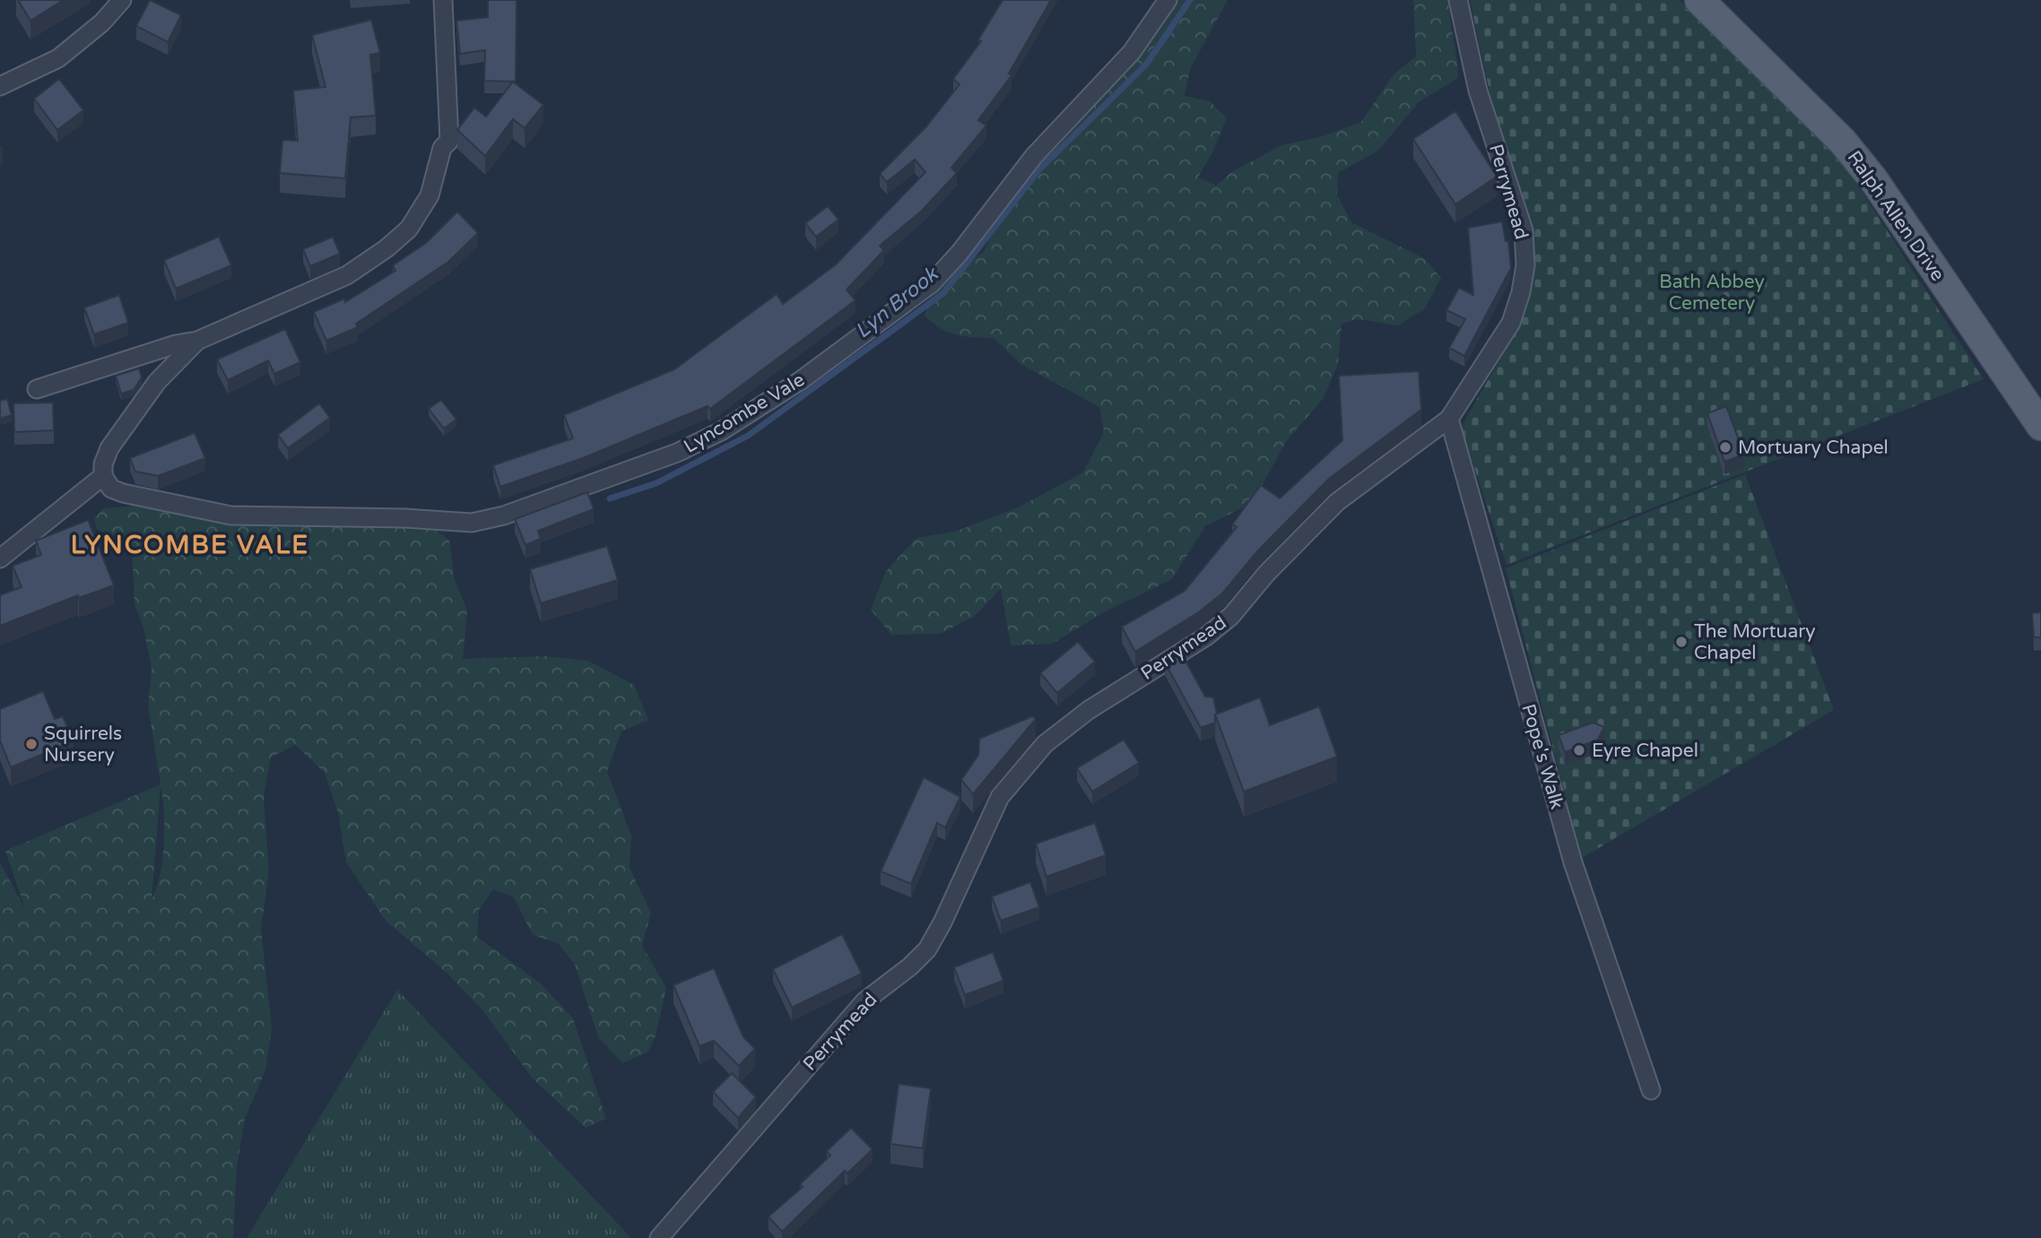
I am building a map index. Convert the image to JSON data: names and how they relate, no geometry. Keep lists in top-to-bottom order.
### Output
{
  "streets": {
    "main road": ["Ralph Allen Drive"],
    "street": ["Perrymead", "Lyncombe Vale", "Pope's Walk"]
  },
  "crossings": [
    ["Perrymead", "Pope's Walk"]
  ],
  "districts": ["LYNCOMBE VALE"],
  "water": ["Lyn Brook"],
  "parks": ["Bath Abbey Cemetery"],
  "places": [
    "Mortuary Chapel",
    "The Mortuary Chapel",
    "Squirrels Nursery",
    "Eyre Chapel"
  ]
}
